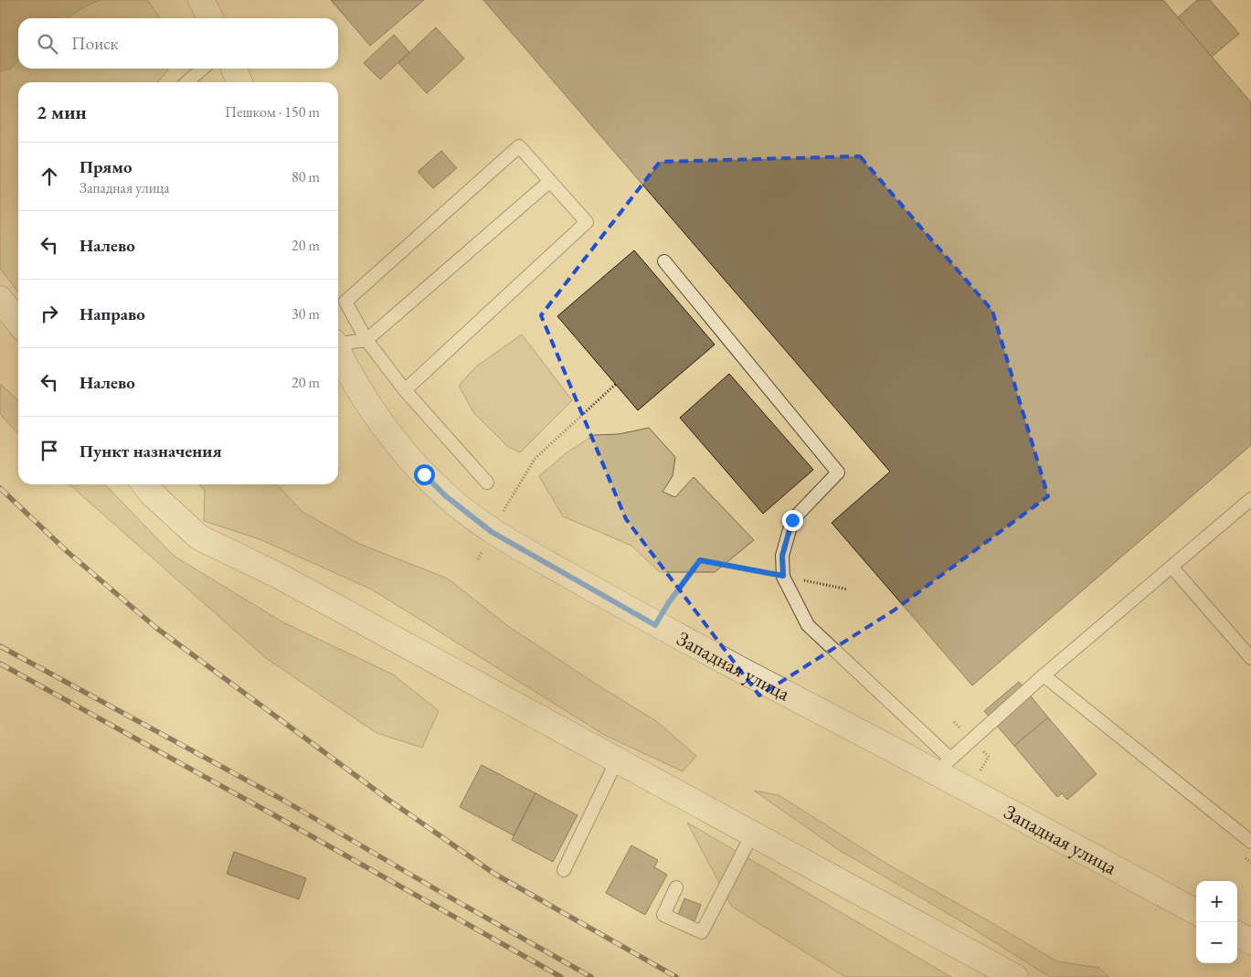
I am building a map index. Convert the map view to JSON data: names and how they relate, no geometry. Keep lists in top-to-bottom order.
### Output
{
  "streets": {
    "street": ["Западная улица"]
  },
  "page": {
    "search": "Поиск",
    "heading": ["2 мин", "Пешком · 150 m"],
    "list": [
      ["Прямо", "Западная улица", "80 m"],
      ["Налево", "20 m"],
      ["Направо", "30 m"],
      ["Налево", "20 m"],
      "Пункт назначения"
    ],
    "map_buttons": ["+", "−"]
  }
}
